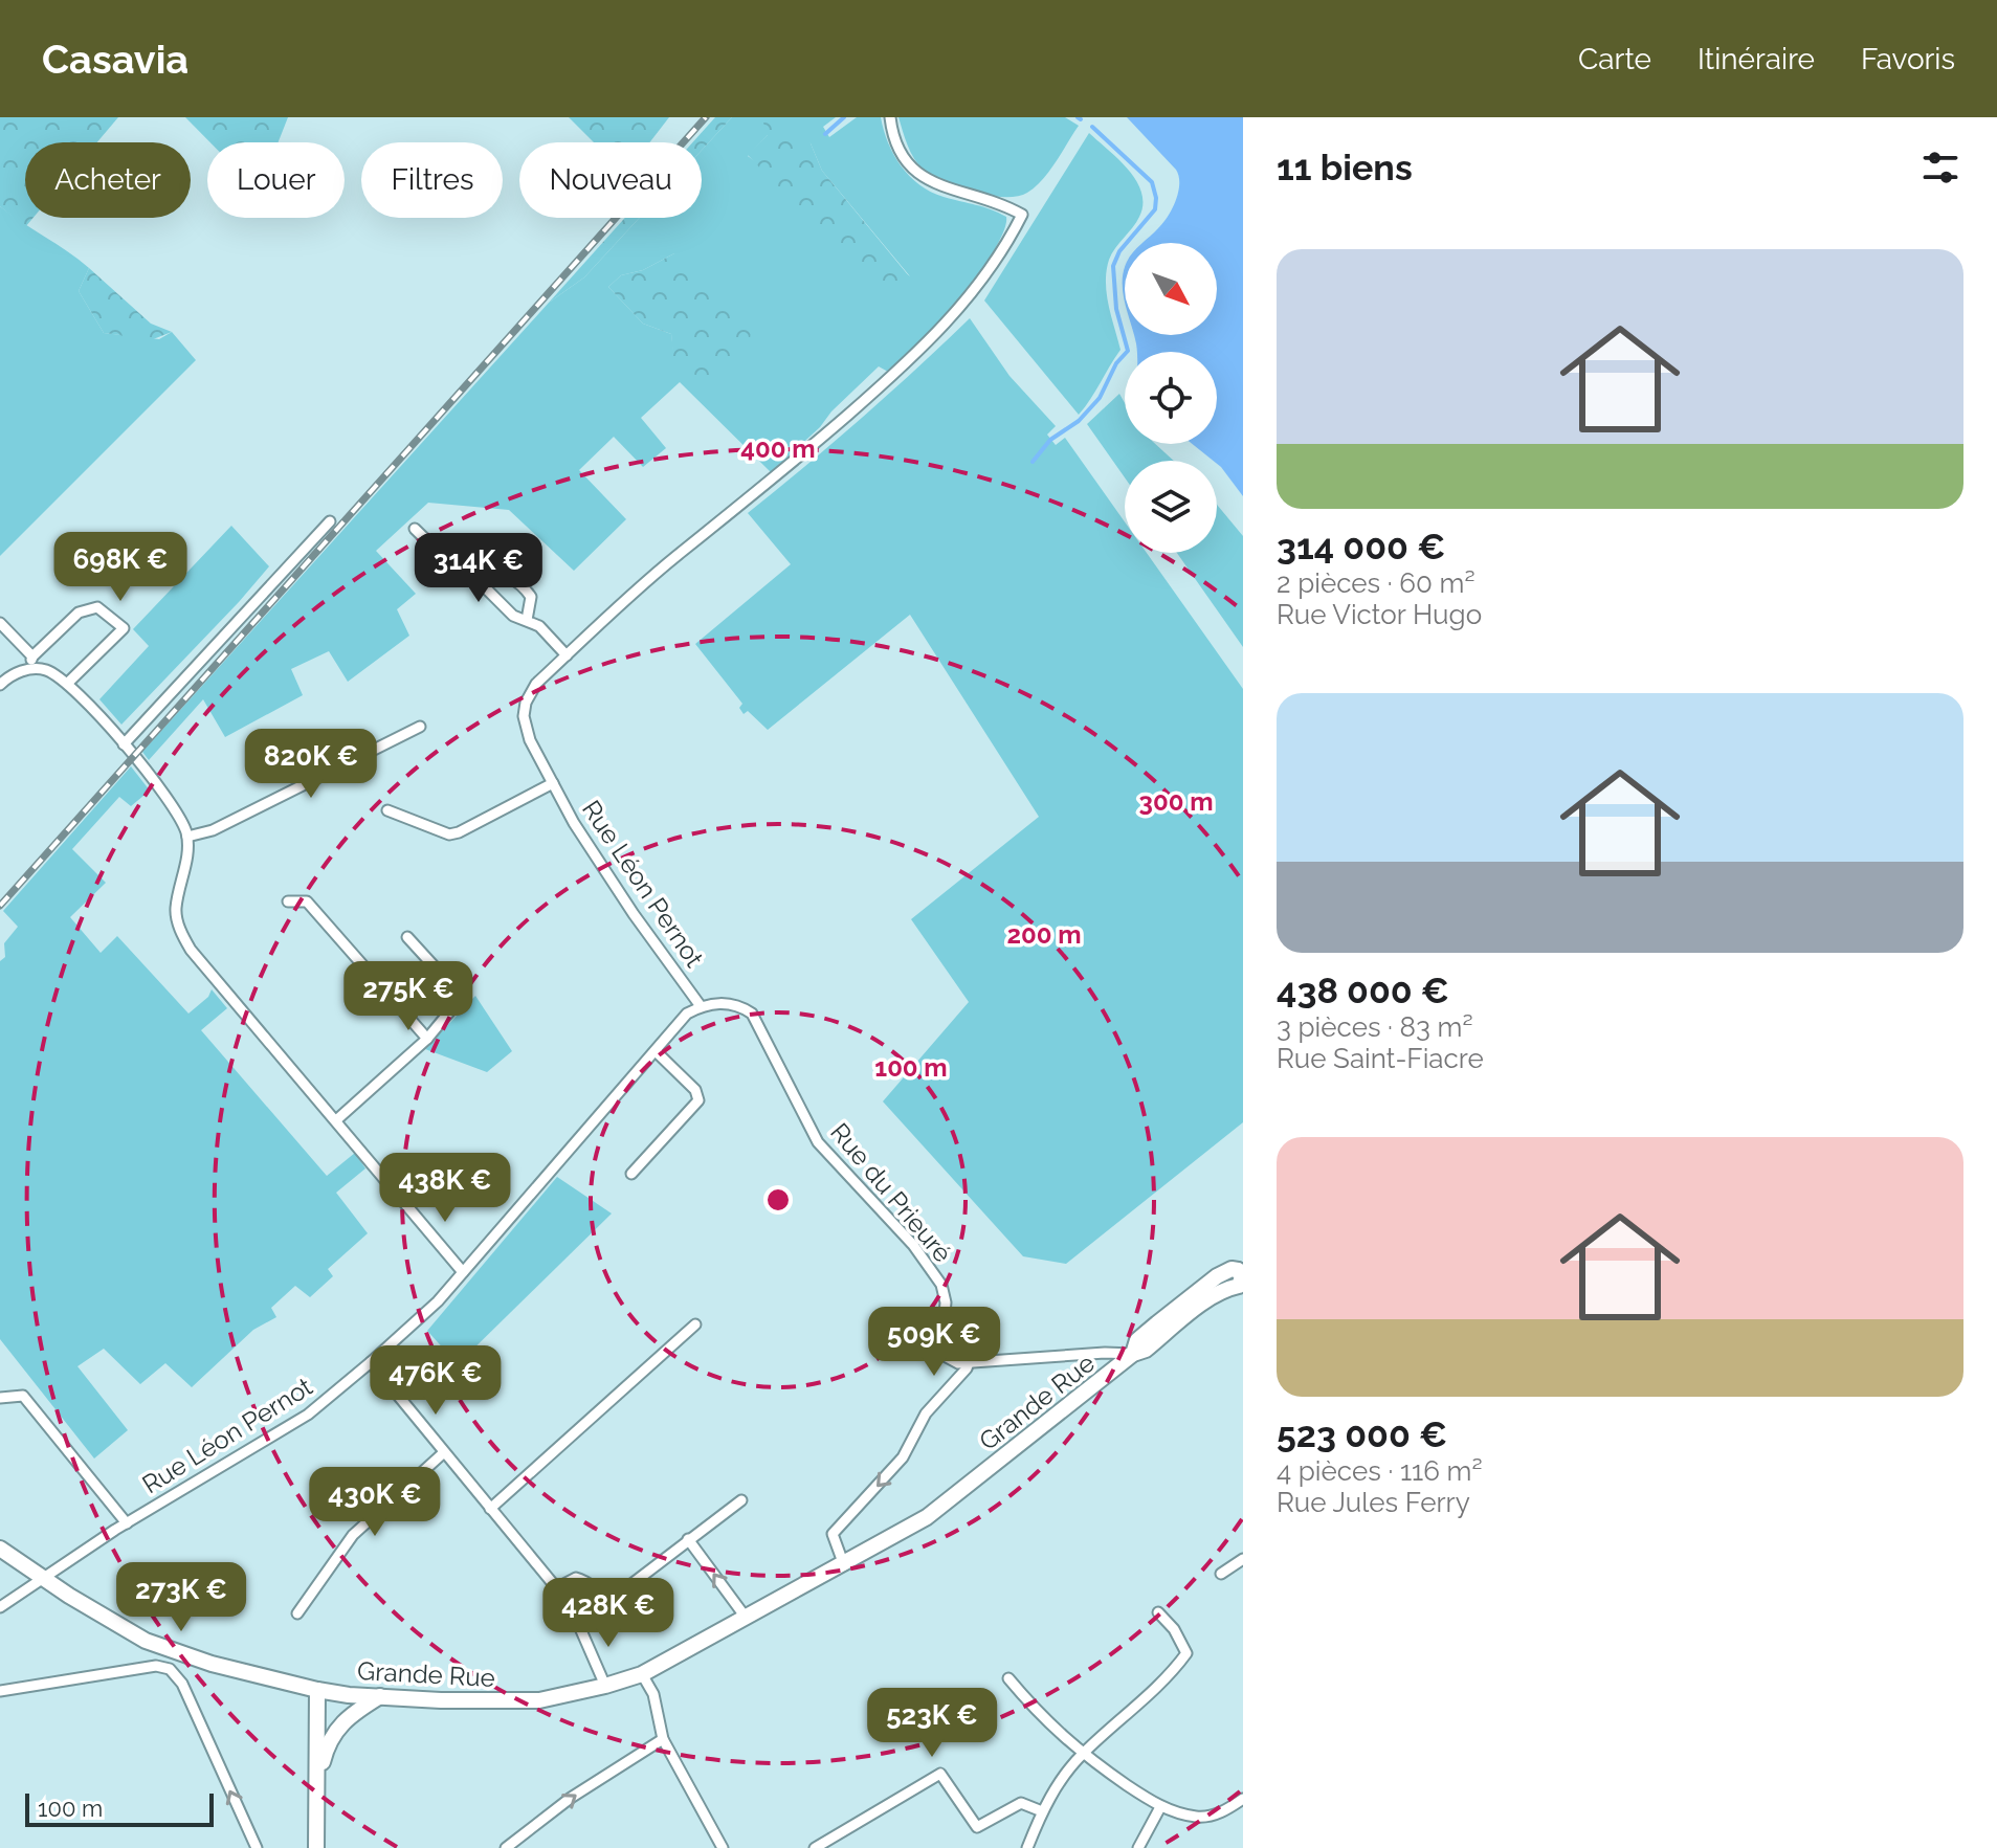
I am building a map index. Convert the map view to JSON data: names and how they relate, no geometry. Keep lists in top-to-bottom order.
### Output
{
  "streets": {
    "main road": ["Grande Rue"],
    "street": ["Rue Léon Pernot", "Rue du Prieuré"]
  },
  "crossings": [
    ["Rue Léon Pernot", "Rue du Prieuré"],
    ["Rue Léon Pernot", "Grande Rue"]
  ],
  "scale_bar": "100 m",
  "north": "bottom right",
  "page": {
    "header": "Casavia",
    "nav": ["Carte", "Itinéraire", "Favoris"],
    "heading": "11 biens",
    "chip": [
      "Acheter",
      "Louer",
      "Filtres",
      "Nouveau"
    ],
    "list": [
      {
        "name": "314 000 €",
        "note": "2 pièces · 60 m² · Rue Victor Hugo"
      },
      {
        "name": "438 000 €",
        "note": "3 pièces · 83 m² · Rue Saint-Fiacre"
      },
      {
        "name": "523 000 €",
        "note": "4 pièces · 116 m² · Rue Jules Ferry"
      }
    ],
    "price": [
      "698K €",
      "314K €",
      "820K €",
      "275K €",
      "438K €",
      "509K €",
      "476K €",
      "430K €",
      "273K €",
      "428K €",
      "523K €"
    ],
    "scale": "100 m"
  },
  "rings": [
    "400 m",
    "300 m",
    "200 m",
    "100 m"
  ]
}
